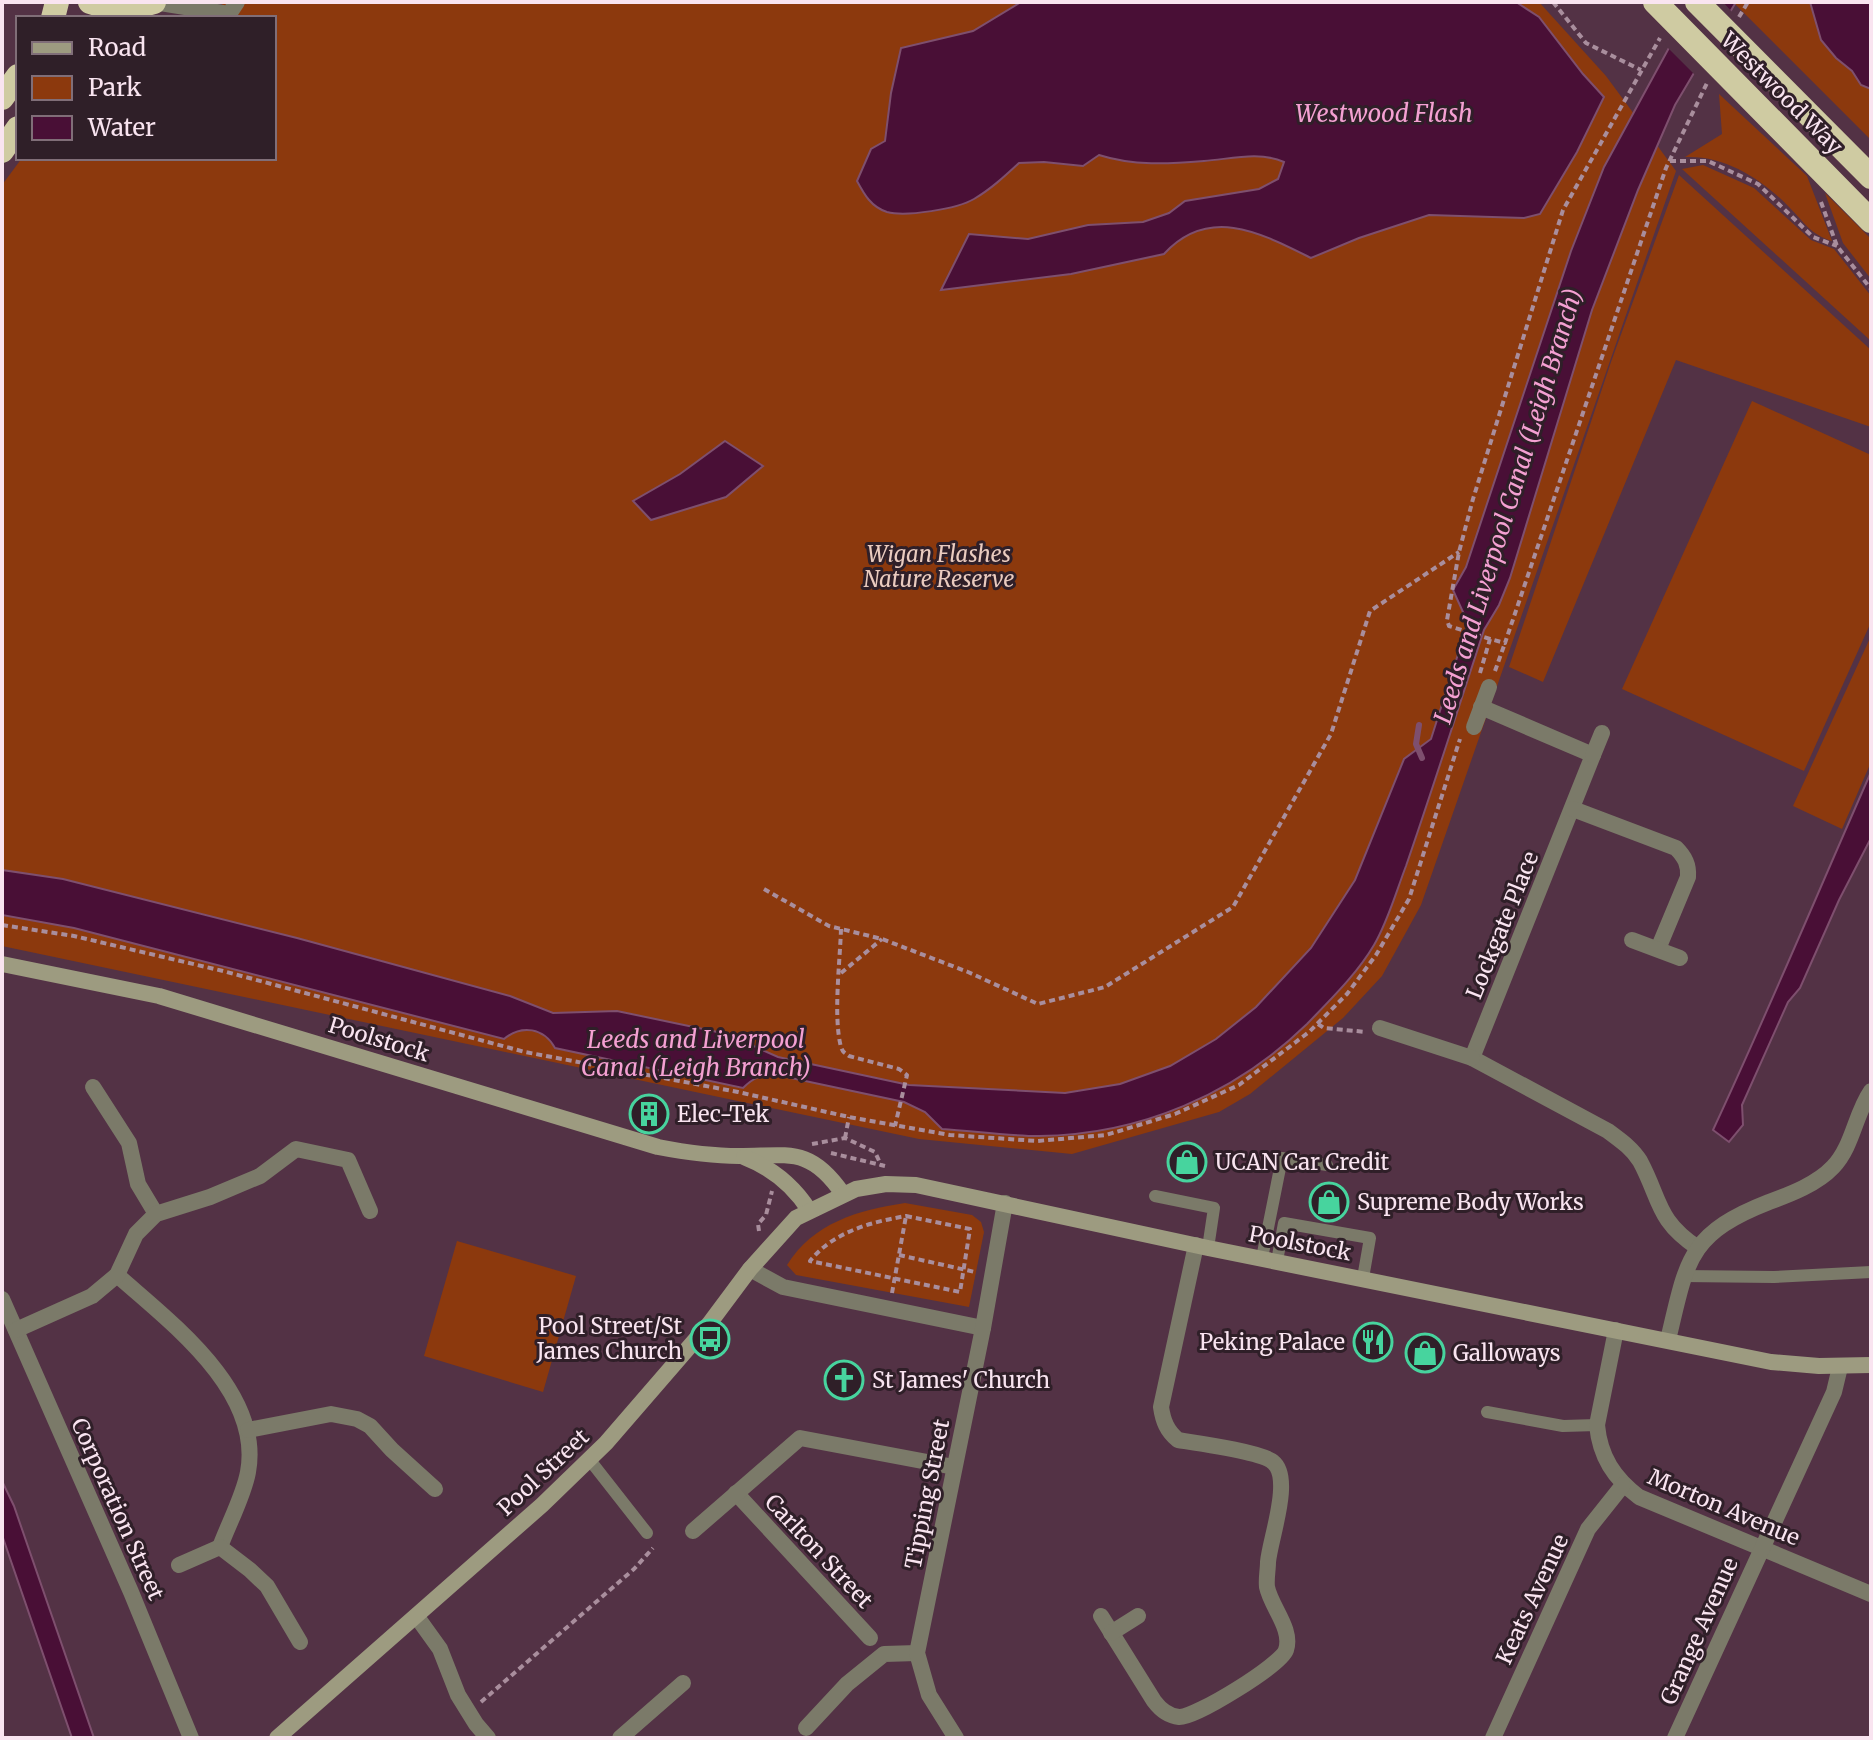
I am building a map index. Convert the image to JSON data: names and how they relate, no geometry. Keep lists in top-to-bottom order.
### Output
{
  "streets": {
    "highway": ["Westwood Way"],
    "main road": ["Poolstock", "Pool Street"],
    "street": [
      "Lockgate Place",
      "Tipping Street",
      "Morton Avenue",
      "Corporation Street",
      "Carlton Street",
      "Keats Avenue",
      "Grange Avenue"
    ]
  },
  "crossings": [
    ["Poolstock", "Pool Street"],
    ["Poolstock", "Tipping Street"],
    ["Poolstock", "Morton Avenue"],
    ["Poolstock", "Grange Avenue"],
    ["Morton Avenue", "Keats Avenue"],
    ["Morton Avenue", "Grange Avenue"]
  ],
  "water": ["Westwood Flash", "Leeds and Liverpool Canal (Leigh Branch)"],
  "parks": ["Wigan Flashes Nature Reserve"],
  "places": {
    "building": ["Elec-Tek"],
    "shop": ["UCAN Car Credit", "Supreme Body Works", "Galloways"],
    "bus stop": ["Pool Street/St James Church"],
    "restaurant": ["Peking Palace"],
    "church": ["St James' Church"]
  },
  "legend": ["Road", "Park", "Water"]
}
